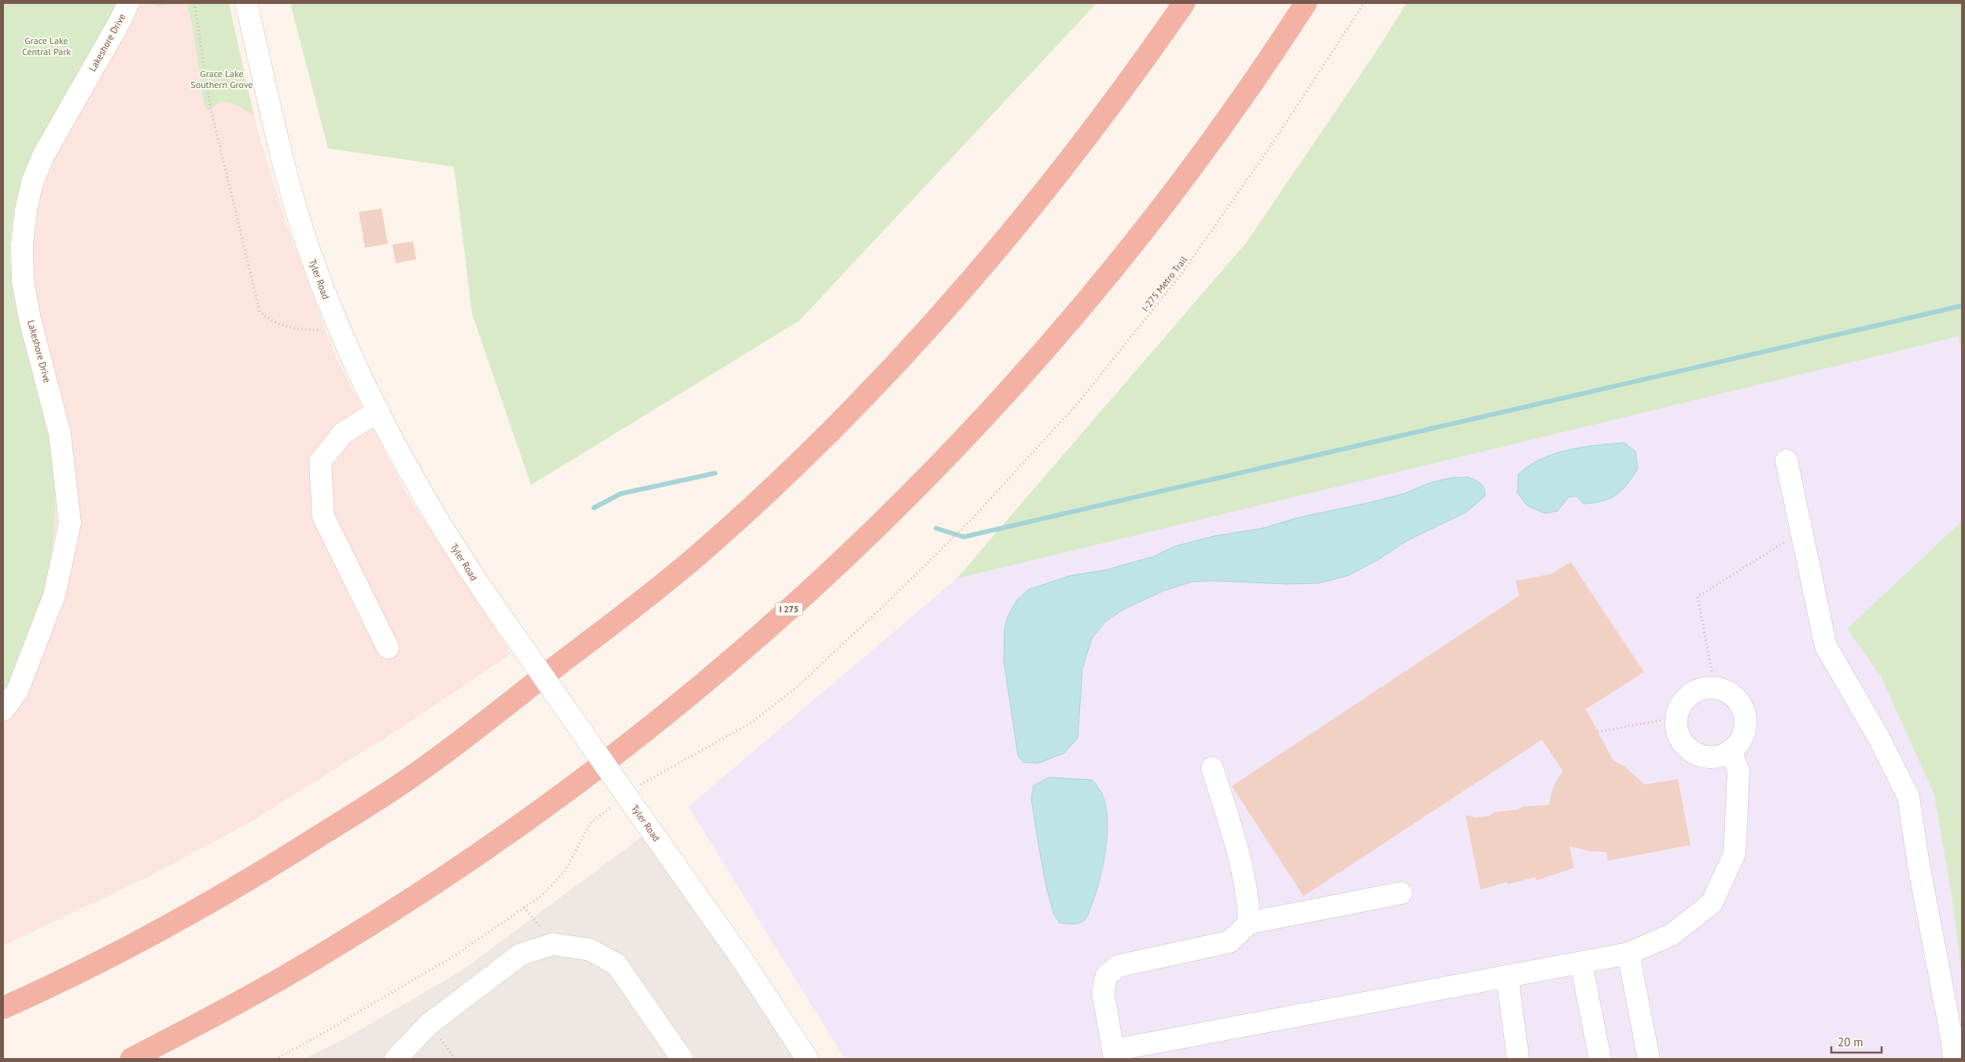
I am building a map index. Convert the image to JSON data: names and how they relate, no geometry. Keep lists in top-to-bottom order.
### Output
{
  "streets": {
    "highway": ["I 275"],
    "street": ["Lakeshore Drive", "Tyler Road"],
    "path": ["I-275 Metro Trail"]
  },
  "parks": ["Grace Lake Central Park", "Grace Lake Southern Grove"],
  "scale_bar": "20 m"
}
